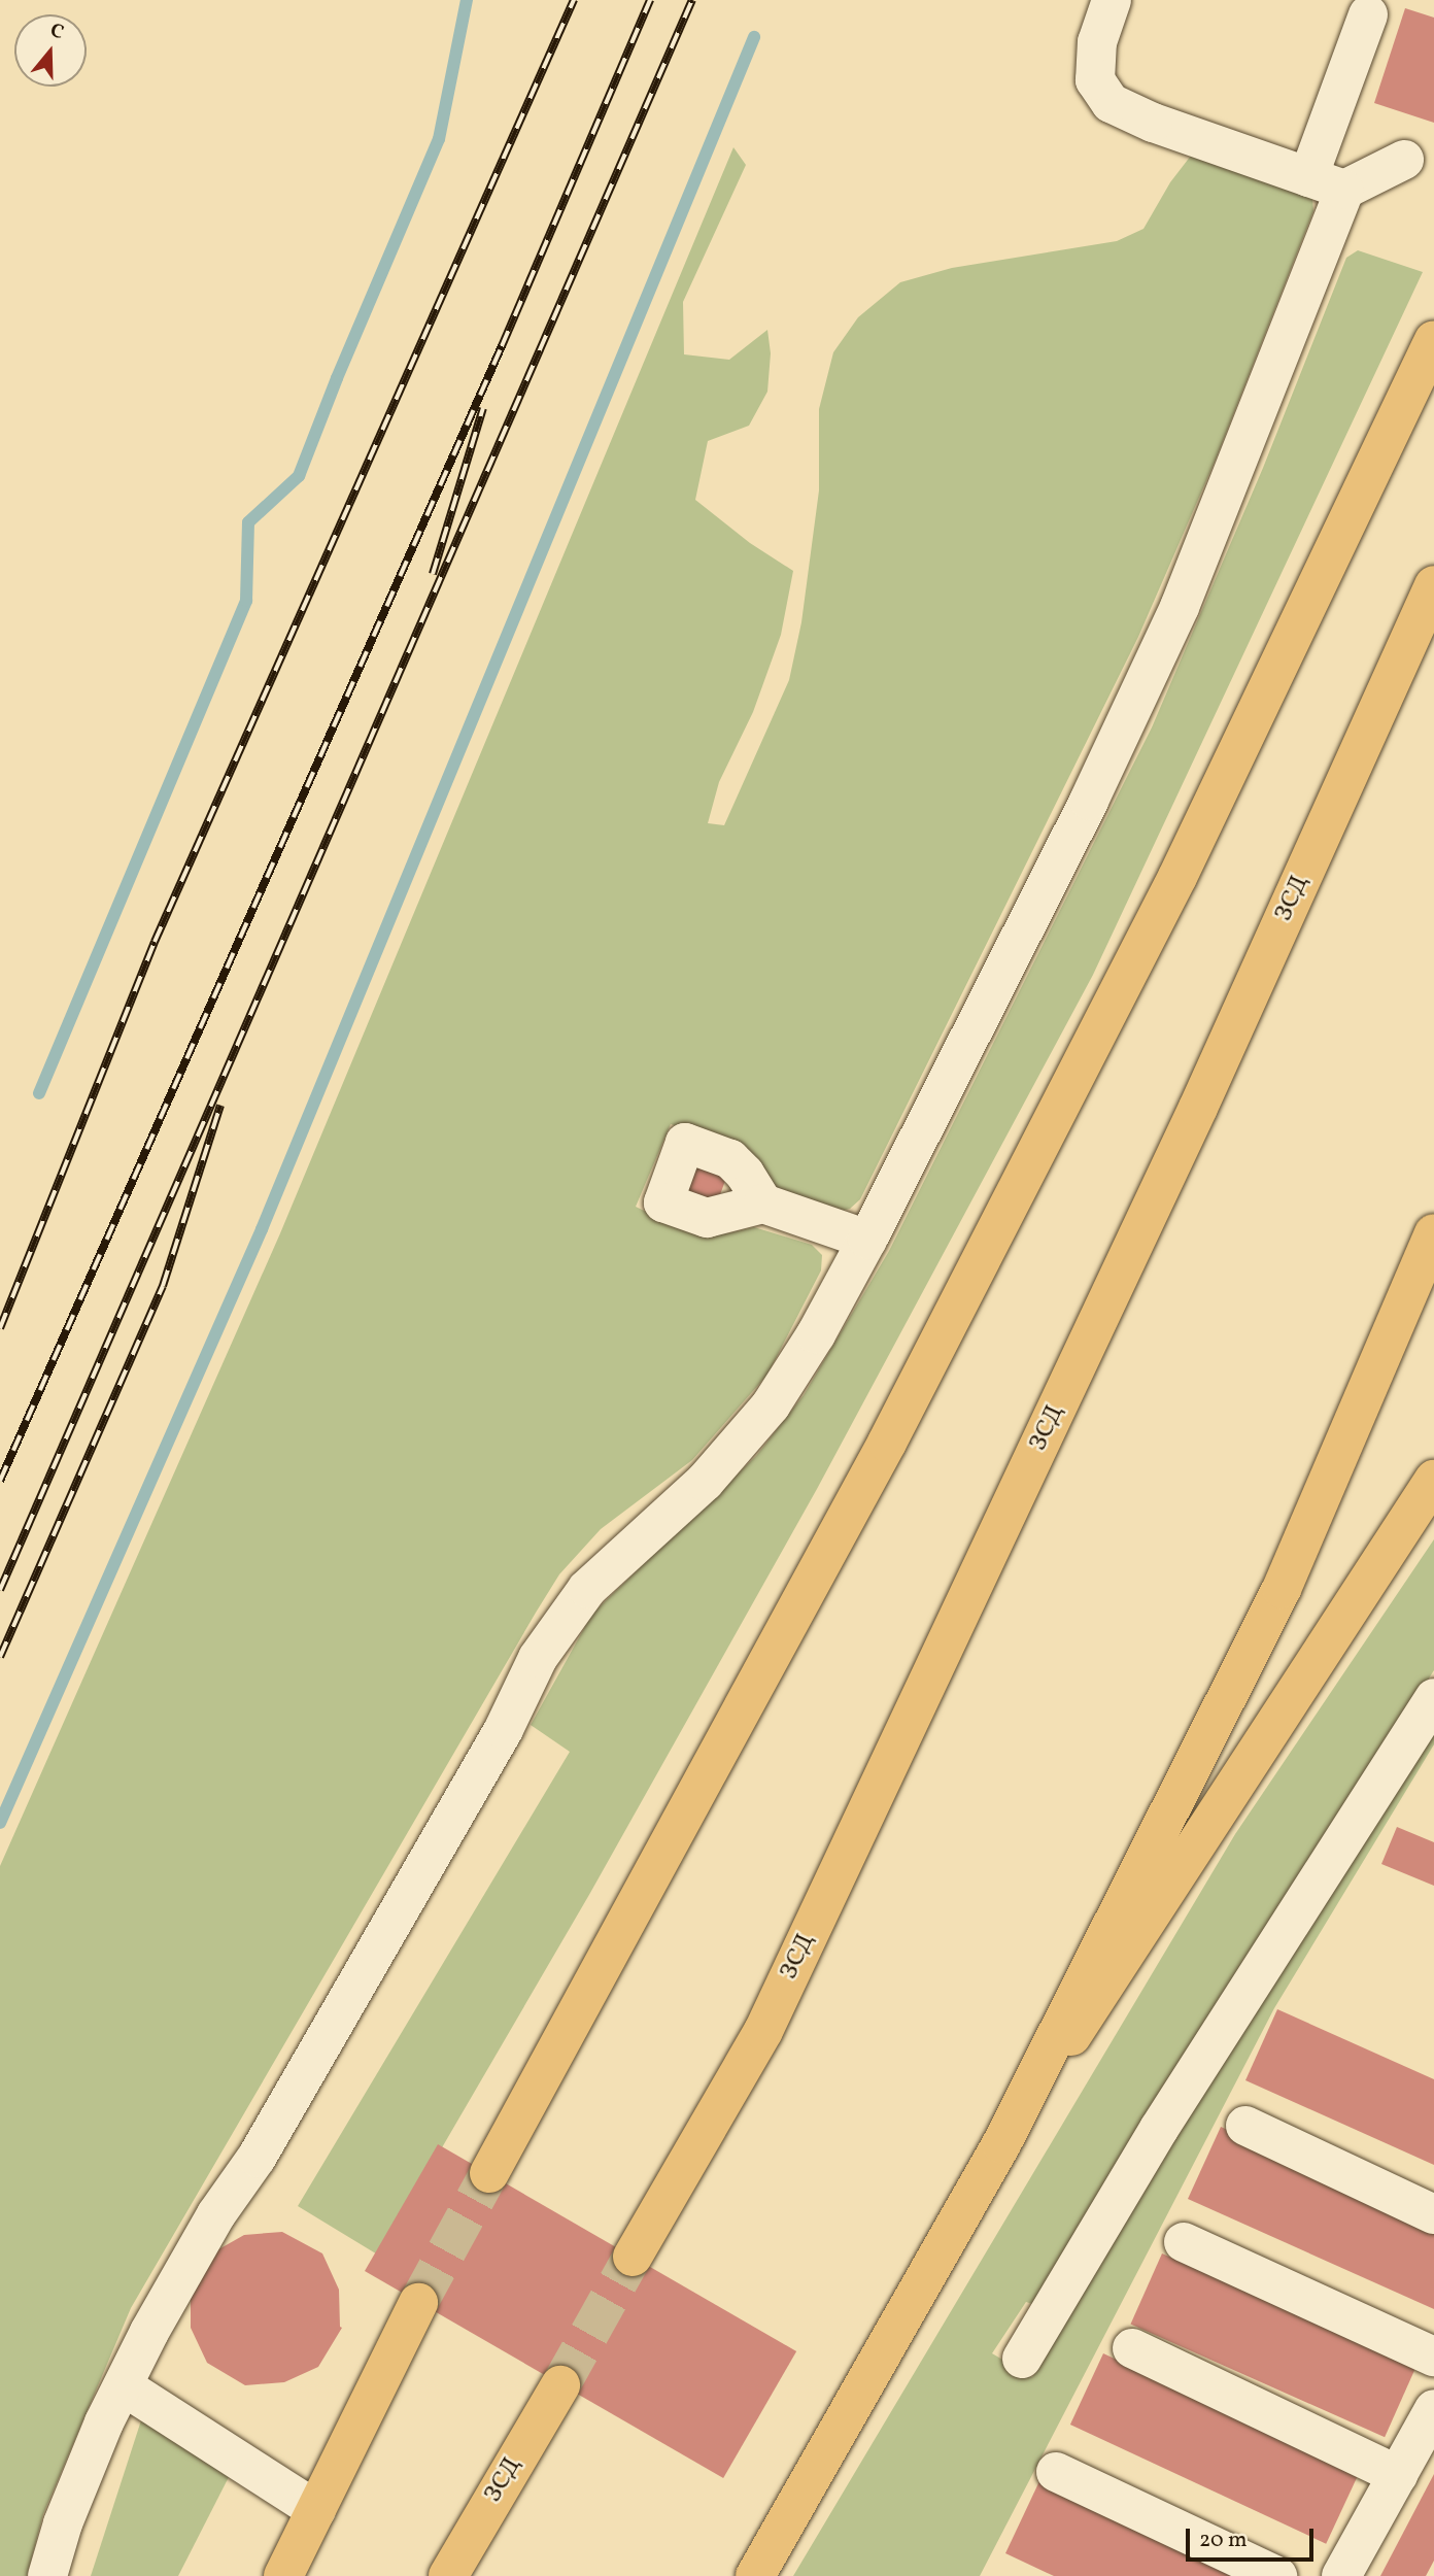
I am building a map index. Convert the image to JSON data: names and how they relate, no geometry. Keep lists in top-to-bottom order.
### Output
{
  "streets": {
    "main road": ["ЗСД"]
  },
  "scale_bar": "20 m",
  "north": "top"
}
